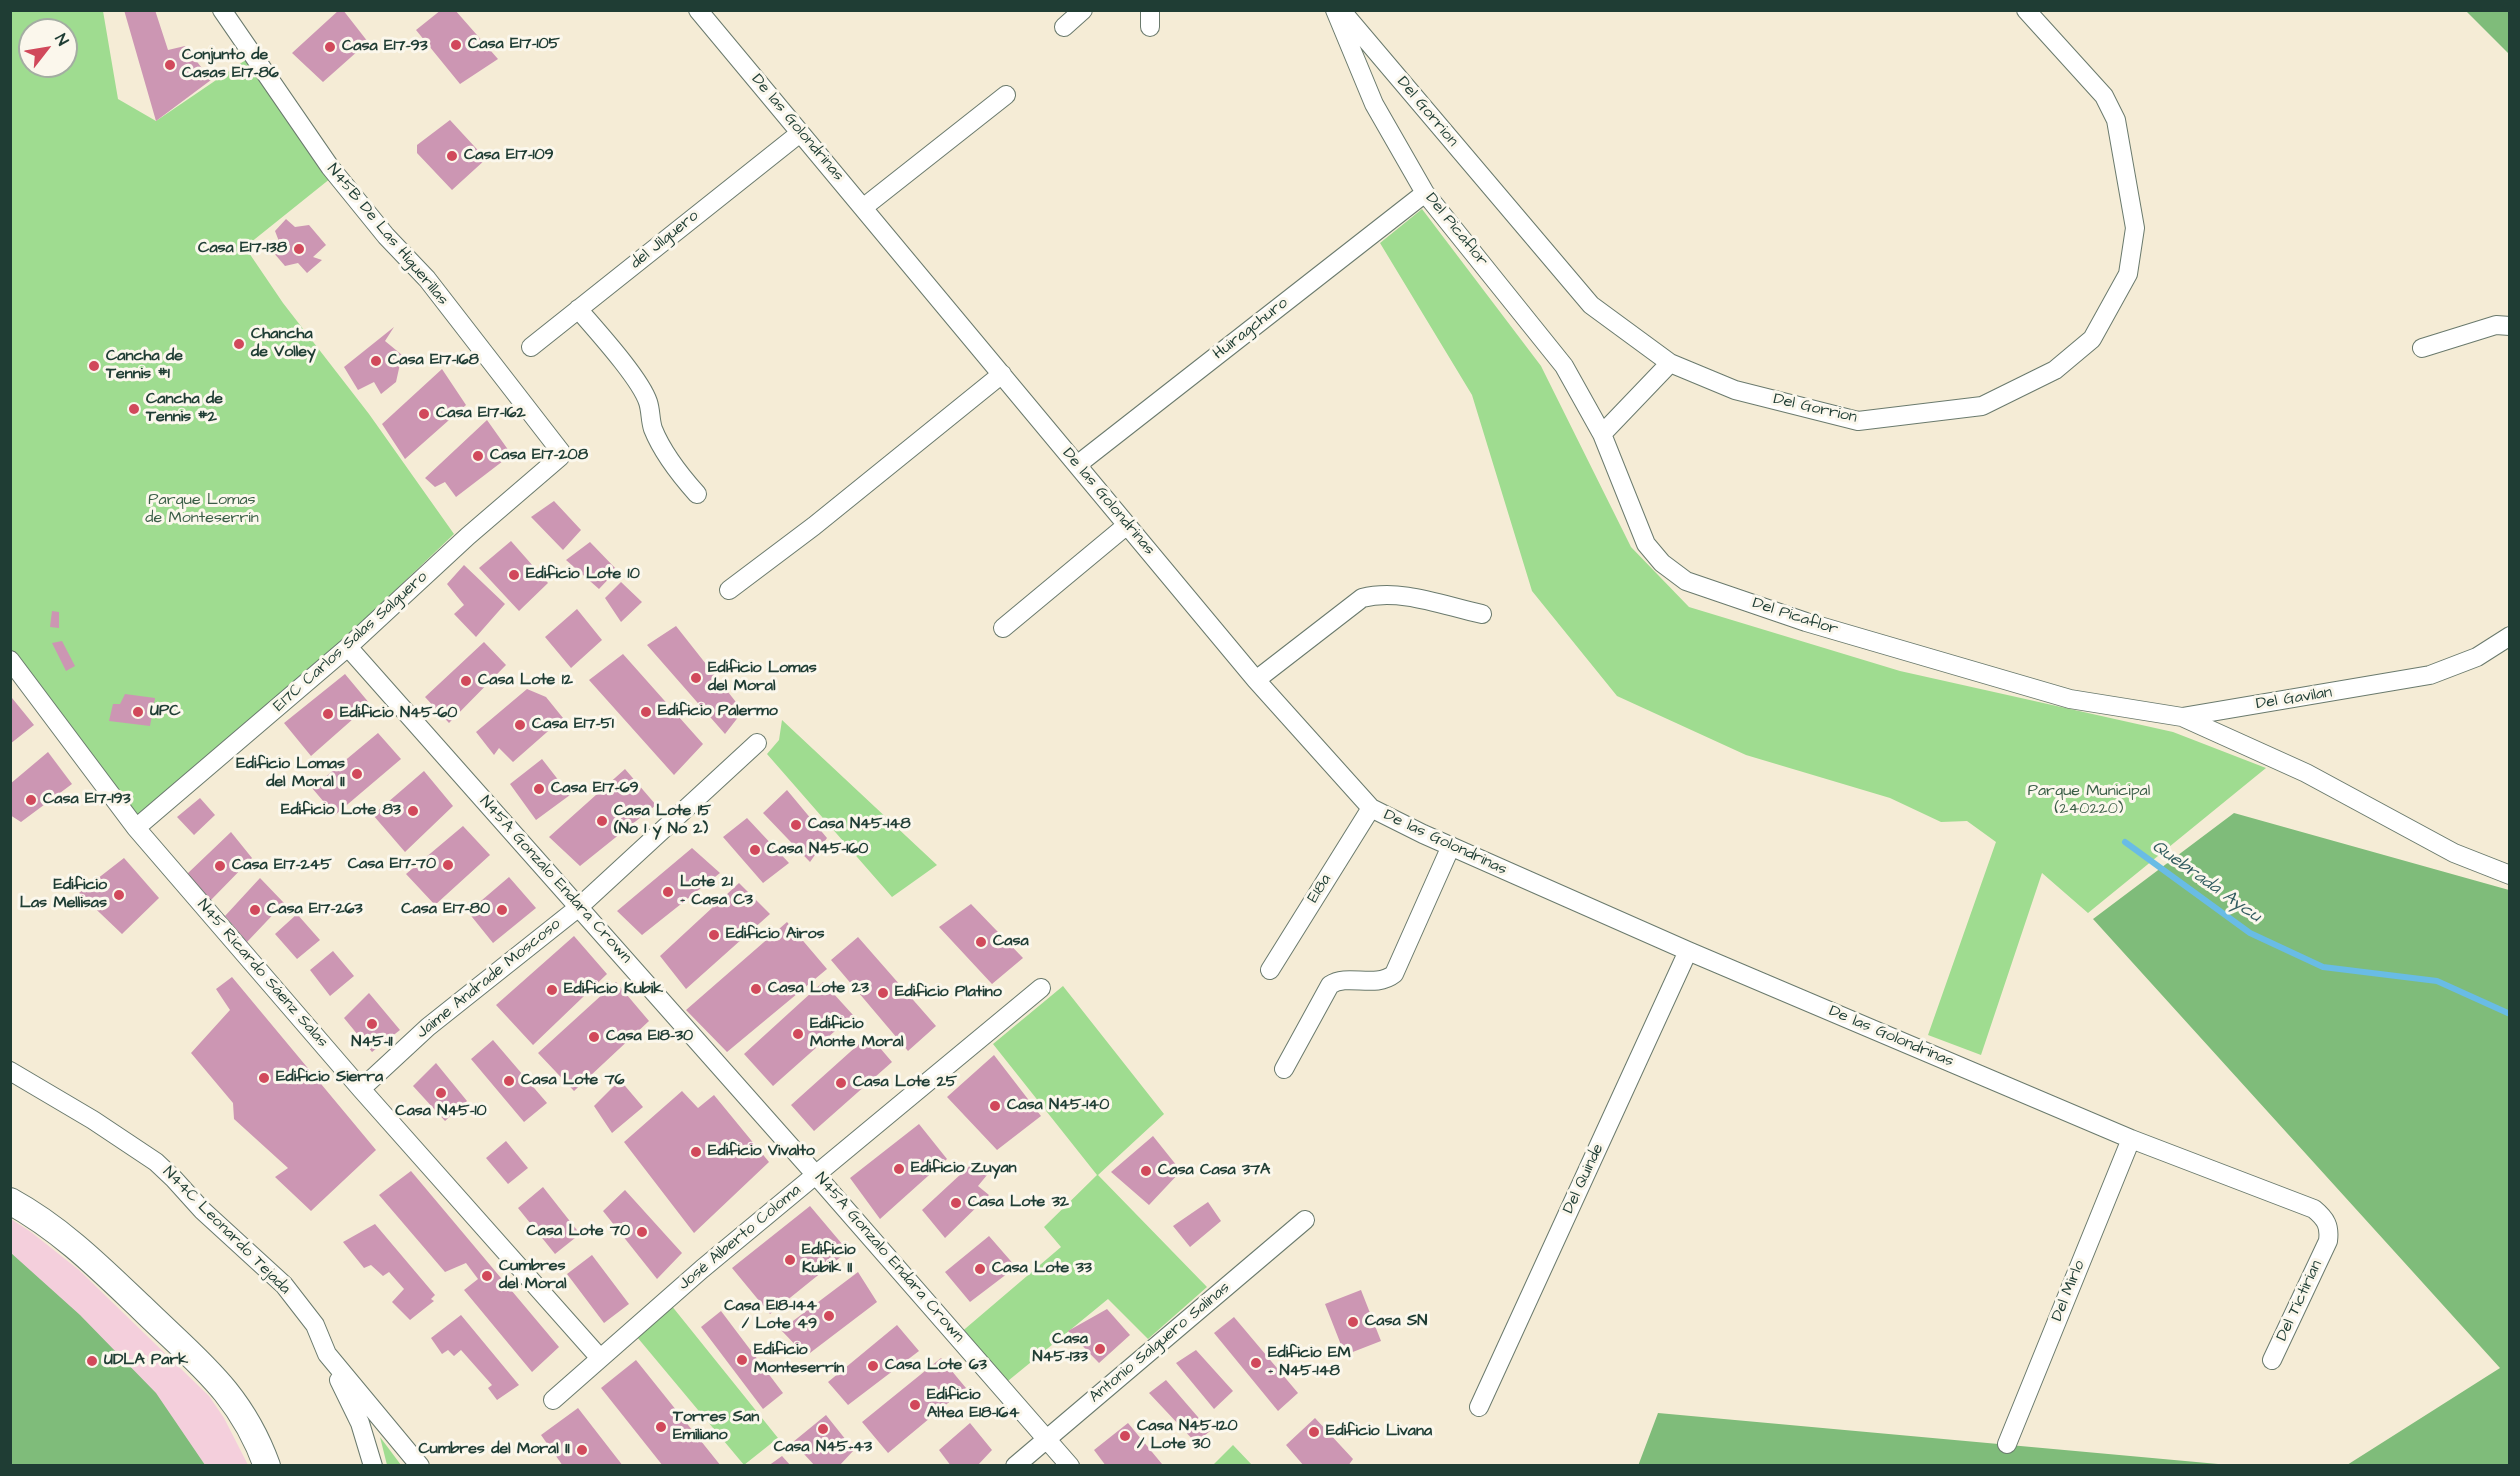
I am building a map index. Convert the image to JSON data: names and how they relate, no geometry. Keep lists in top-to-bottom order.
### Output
{
  "streets": {
    "street": [
      "Del Gorrion",
      "De las Golondrinas",
      "Del Picaflor",
      "N45B De Las Higuerillas",
      "del Jilguero",
      "Huiragchuro",
      "E17C Carlos Salas Salguero",
      "Del Gavilan",
      "N45A Gonzalo Endara Crown",
      "E18a",
      "N45 Ricardo Sáenz Salas",
      "Jaime Andrade Moscoso",
      "Del Quinde",
      "N44C Leonardo Tejada",
      "José Alberto Coloma",
      "Del Mirlo",
      "Del Tictirian",
      "Antonio Salguero Salinas"
    ]
  },
  "crossings": [
    ["De las Golondrinas", "del Jilguero"],
    ["De las Golondrinas", "Huiragchuro"],
    ["De las Golondrinas", "E18a"],
    ["De las Golondrinas", "Del Quinde"],
    ["De las Golondrinas", "Del Mirlo"],
    ["De las Golondrinas", "Del Tictirian"],
    ["Del Picaflor", "Huiragchuro"],
    ["Del Picaflor", "Del Gavilan"],
    ["N45B De Las Higuerillas", "E17C Carlos Salas Salguero"],
    ["E17C Carlos Salas Salguero", "N45A Gonzalo Endara Crown"],
    ["E17C Carlos Salas Salguero", "N45 Ricardo Sáenz Salas"],
    ["N45A Gonzalo Endara Crown", "Jaime Andrade Moscoso"],
    ["N45A Gonzalo Endara Crown", "José Alberto Coloma"],
    ["N45A Gonzalo Endara Crown", "Antonio Salguero Salinas"],
    ["N45 Ricardo Sáenz Salas", "Jaime Andrade Moscoso"],
    ["N45 Ricardo Sáenz Salas", "José Alberto Coloma"]
  ],
  "water": ["Quebrada Aycu"],
  "parks": ["Parque Lomas de Monteserrín", "Parque Municipal (240220)"],
  "places": [
    "Casa E17-105",
    "Casa E17-93",
    "Conjunto de Casas E17-86",
    "Casa E17-109",
    "Casa E17-138",
    "Chancha de Volley",
    "Casa E17-168",
    "Cancha de Tennis #1",
    "Cancha de Tennis #2",
    "Casa E17-162",
    "Casa E17-208",
    "Edificio Lote 10",
    "Edificio Lomas del Moral",
    "Casa Lote 12",
    "UPC",
    "Edificio Palermo",
    "Edificio N45-60",
    "Casa E17-51",
    "Edificio Lomas del Moral II",
    "Casa E17-69",
    "Casa E17-193",
    "Edificio Lote 83",
    "Casa Lote 15 (No 1 y No 2)",
    "Casa N45-148",
    "Casa N45-160",
    "Casa E17-70",
    "Casa E17-245",
    "Lote 21 - Casa C3",
    "Edificio Las Mellisas",
    "Casa E17-263",
    "Casa E17-80",
    "Edificio Airos",
    "Casa",
    "Casa Lote 23",
    "Edificio Kubik",
    "Edificio Platino",
    "N45-11",
    "Edificio Monte Moral",
    "Casa E18-30",
    "Edificio Sierra",
    "Casa Lote 76",
    "Casa Lote 25",
    "Casa N45-10",
    "Casa N45-140",
    "Edificio Vivalto",
    "Edificio Zuyan",
    "Casa Casa 37A",
    "Casa Lote 32",
    "Casa Lote 70",
    "Edificio Kubik II",
    "Casa Lote 33",
    "Cumbres del Moral",
    "Casa E18-144 / Lote 49",
    "Casa SN",
    "Casa N45-133",
    "Edificio Monteserrín",
    "UDLA Park",
    "Edificio EM - N45-148",
    "Casa Lote 63",
    "Edificio Altea E18-164",
    "Torres San Emiliano",
    "Casa N45-43",
    "Edificio Livana",
    "Casa N45-120 / Lote 30",
    "Cumbres del Moral II"
  ],
  "north": "top right"
}
